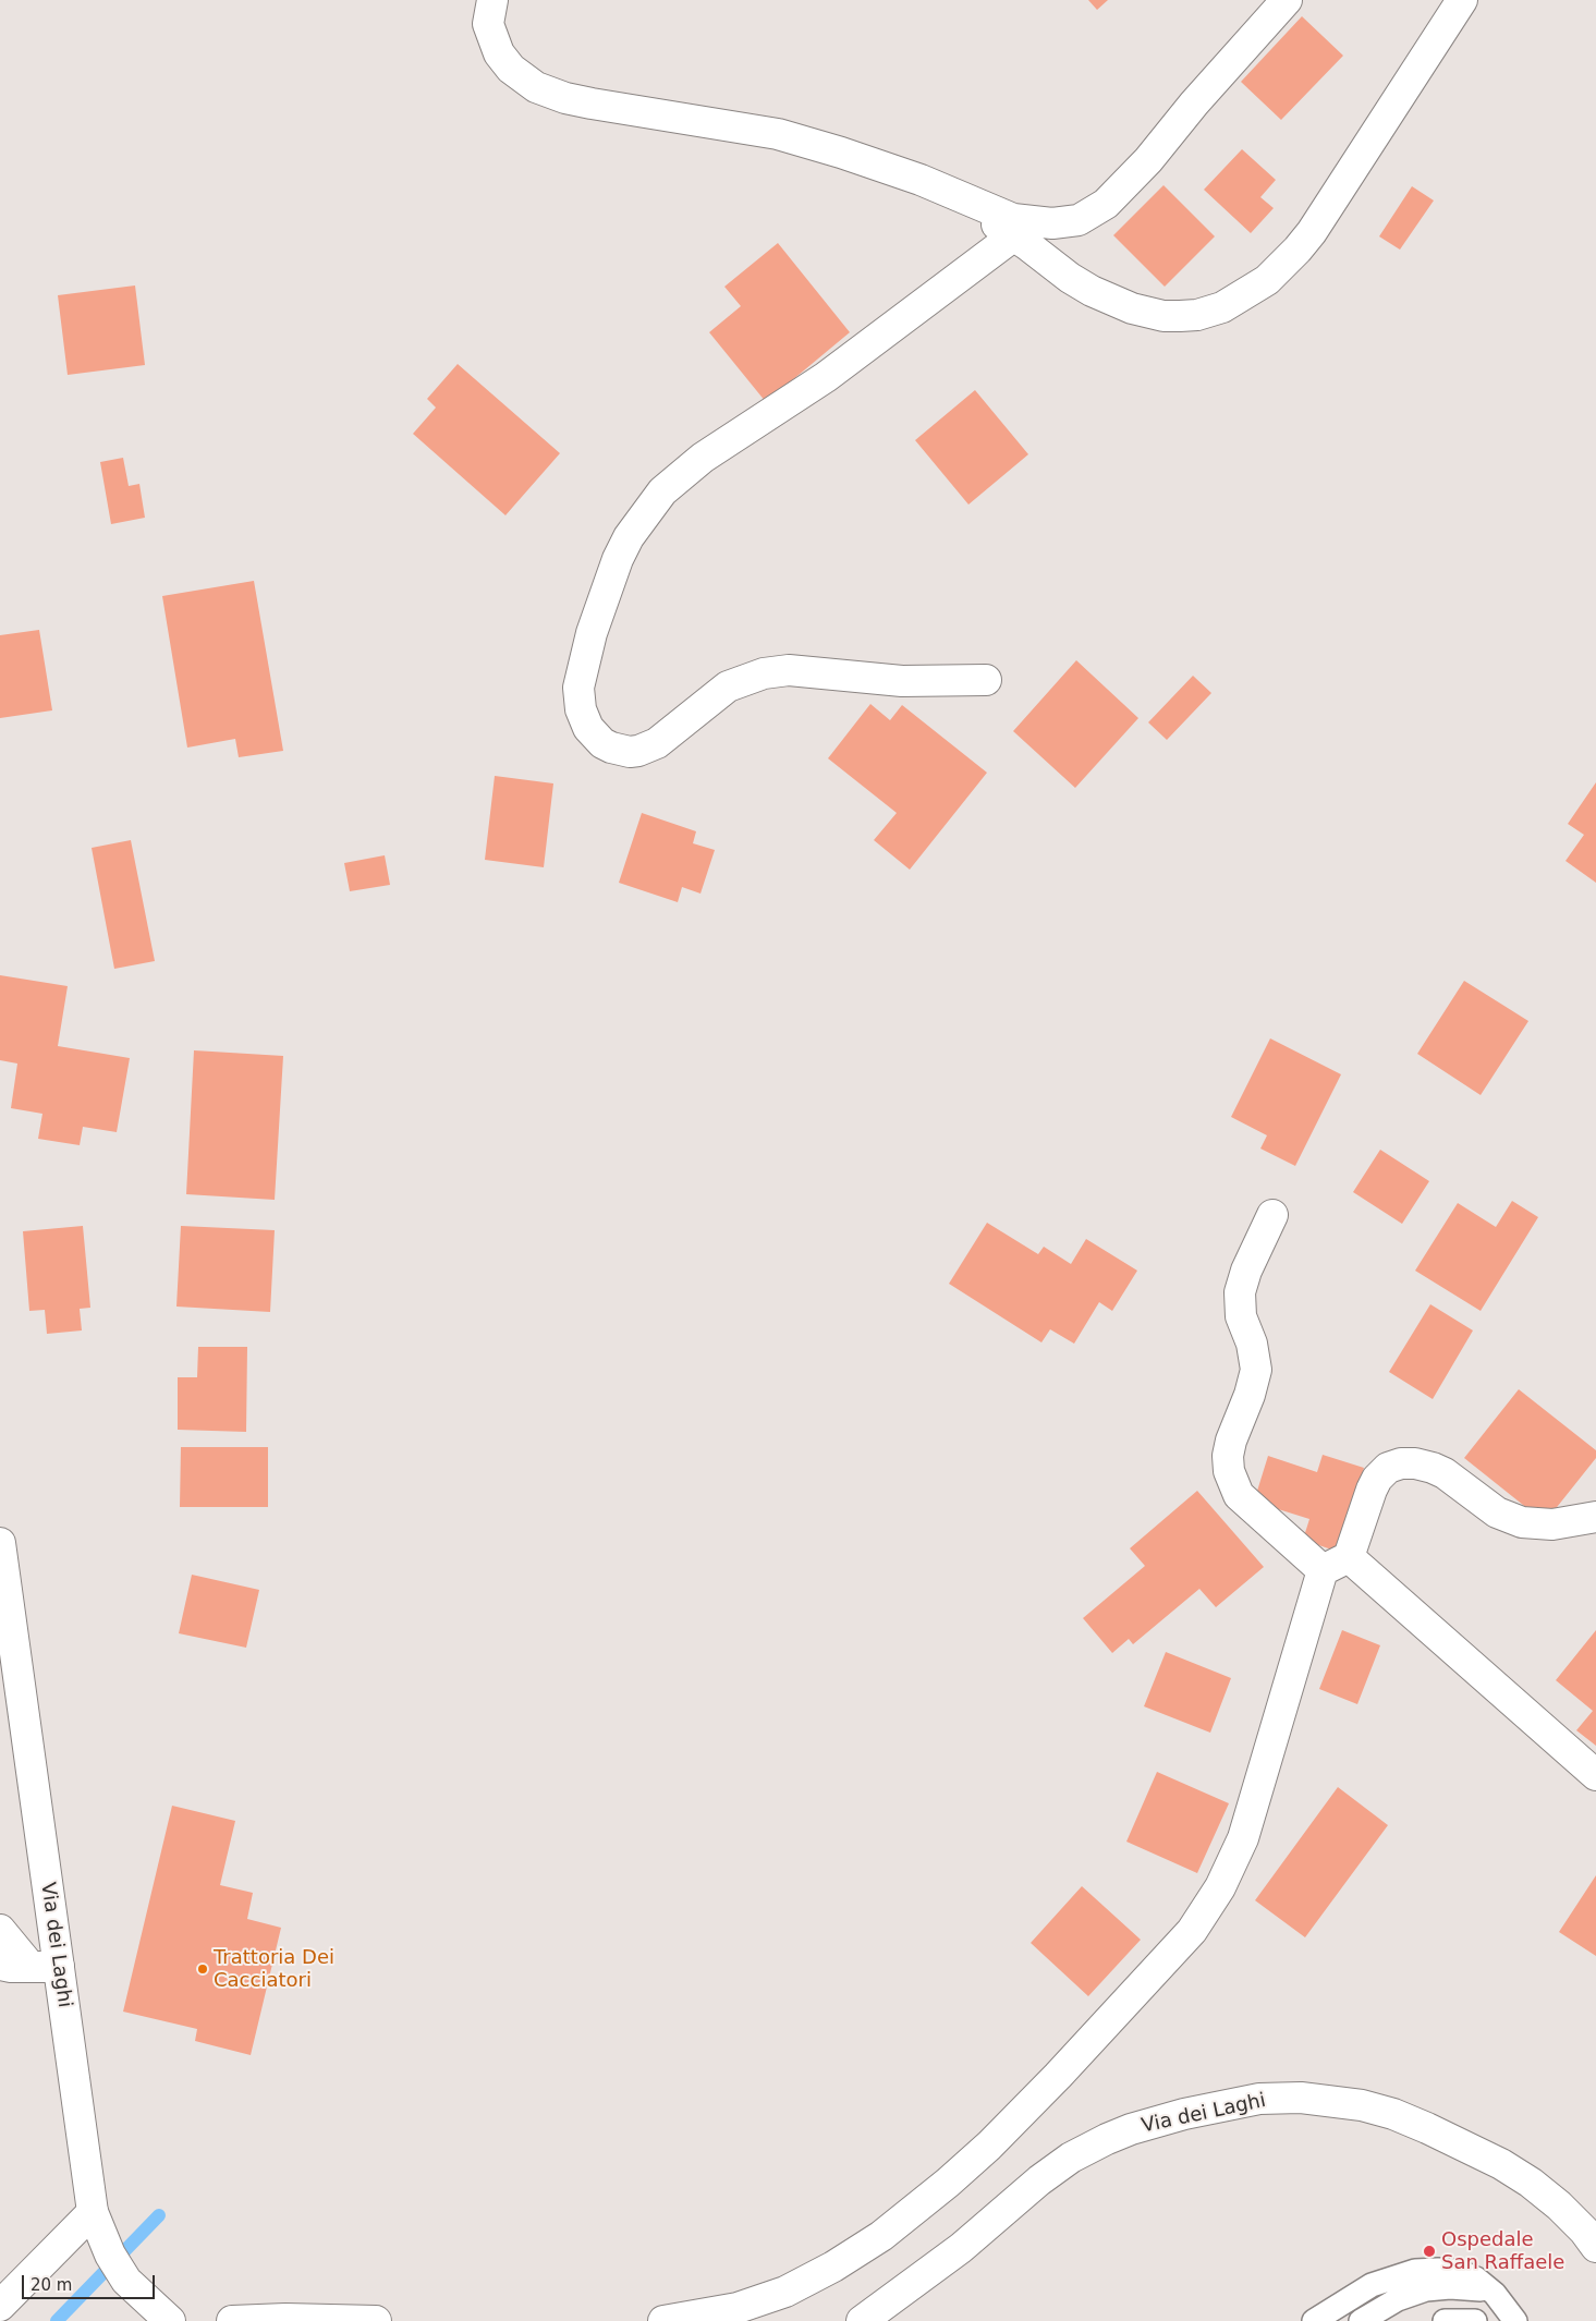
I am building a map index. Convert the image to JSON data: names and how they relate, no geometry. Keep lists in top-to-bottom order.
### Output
{
  "streets": {
    "street": ["Via dei Laghi"]
  },
  "places": ["Trattoria Dei Cacciatori", "Ospedale San Raffaele"],
  "scale_bar": "20 m"
}
